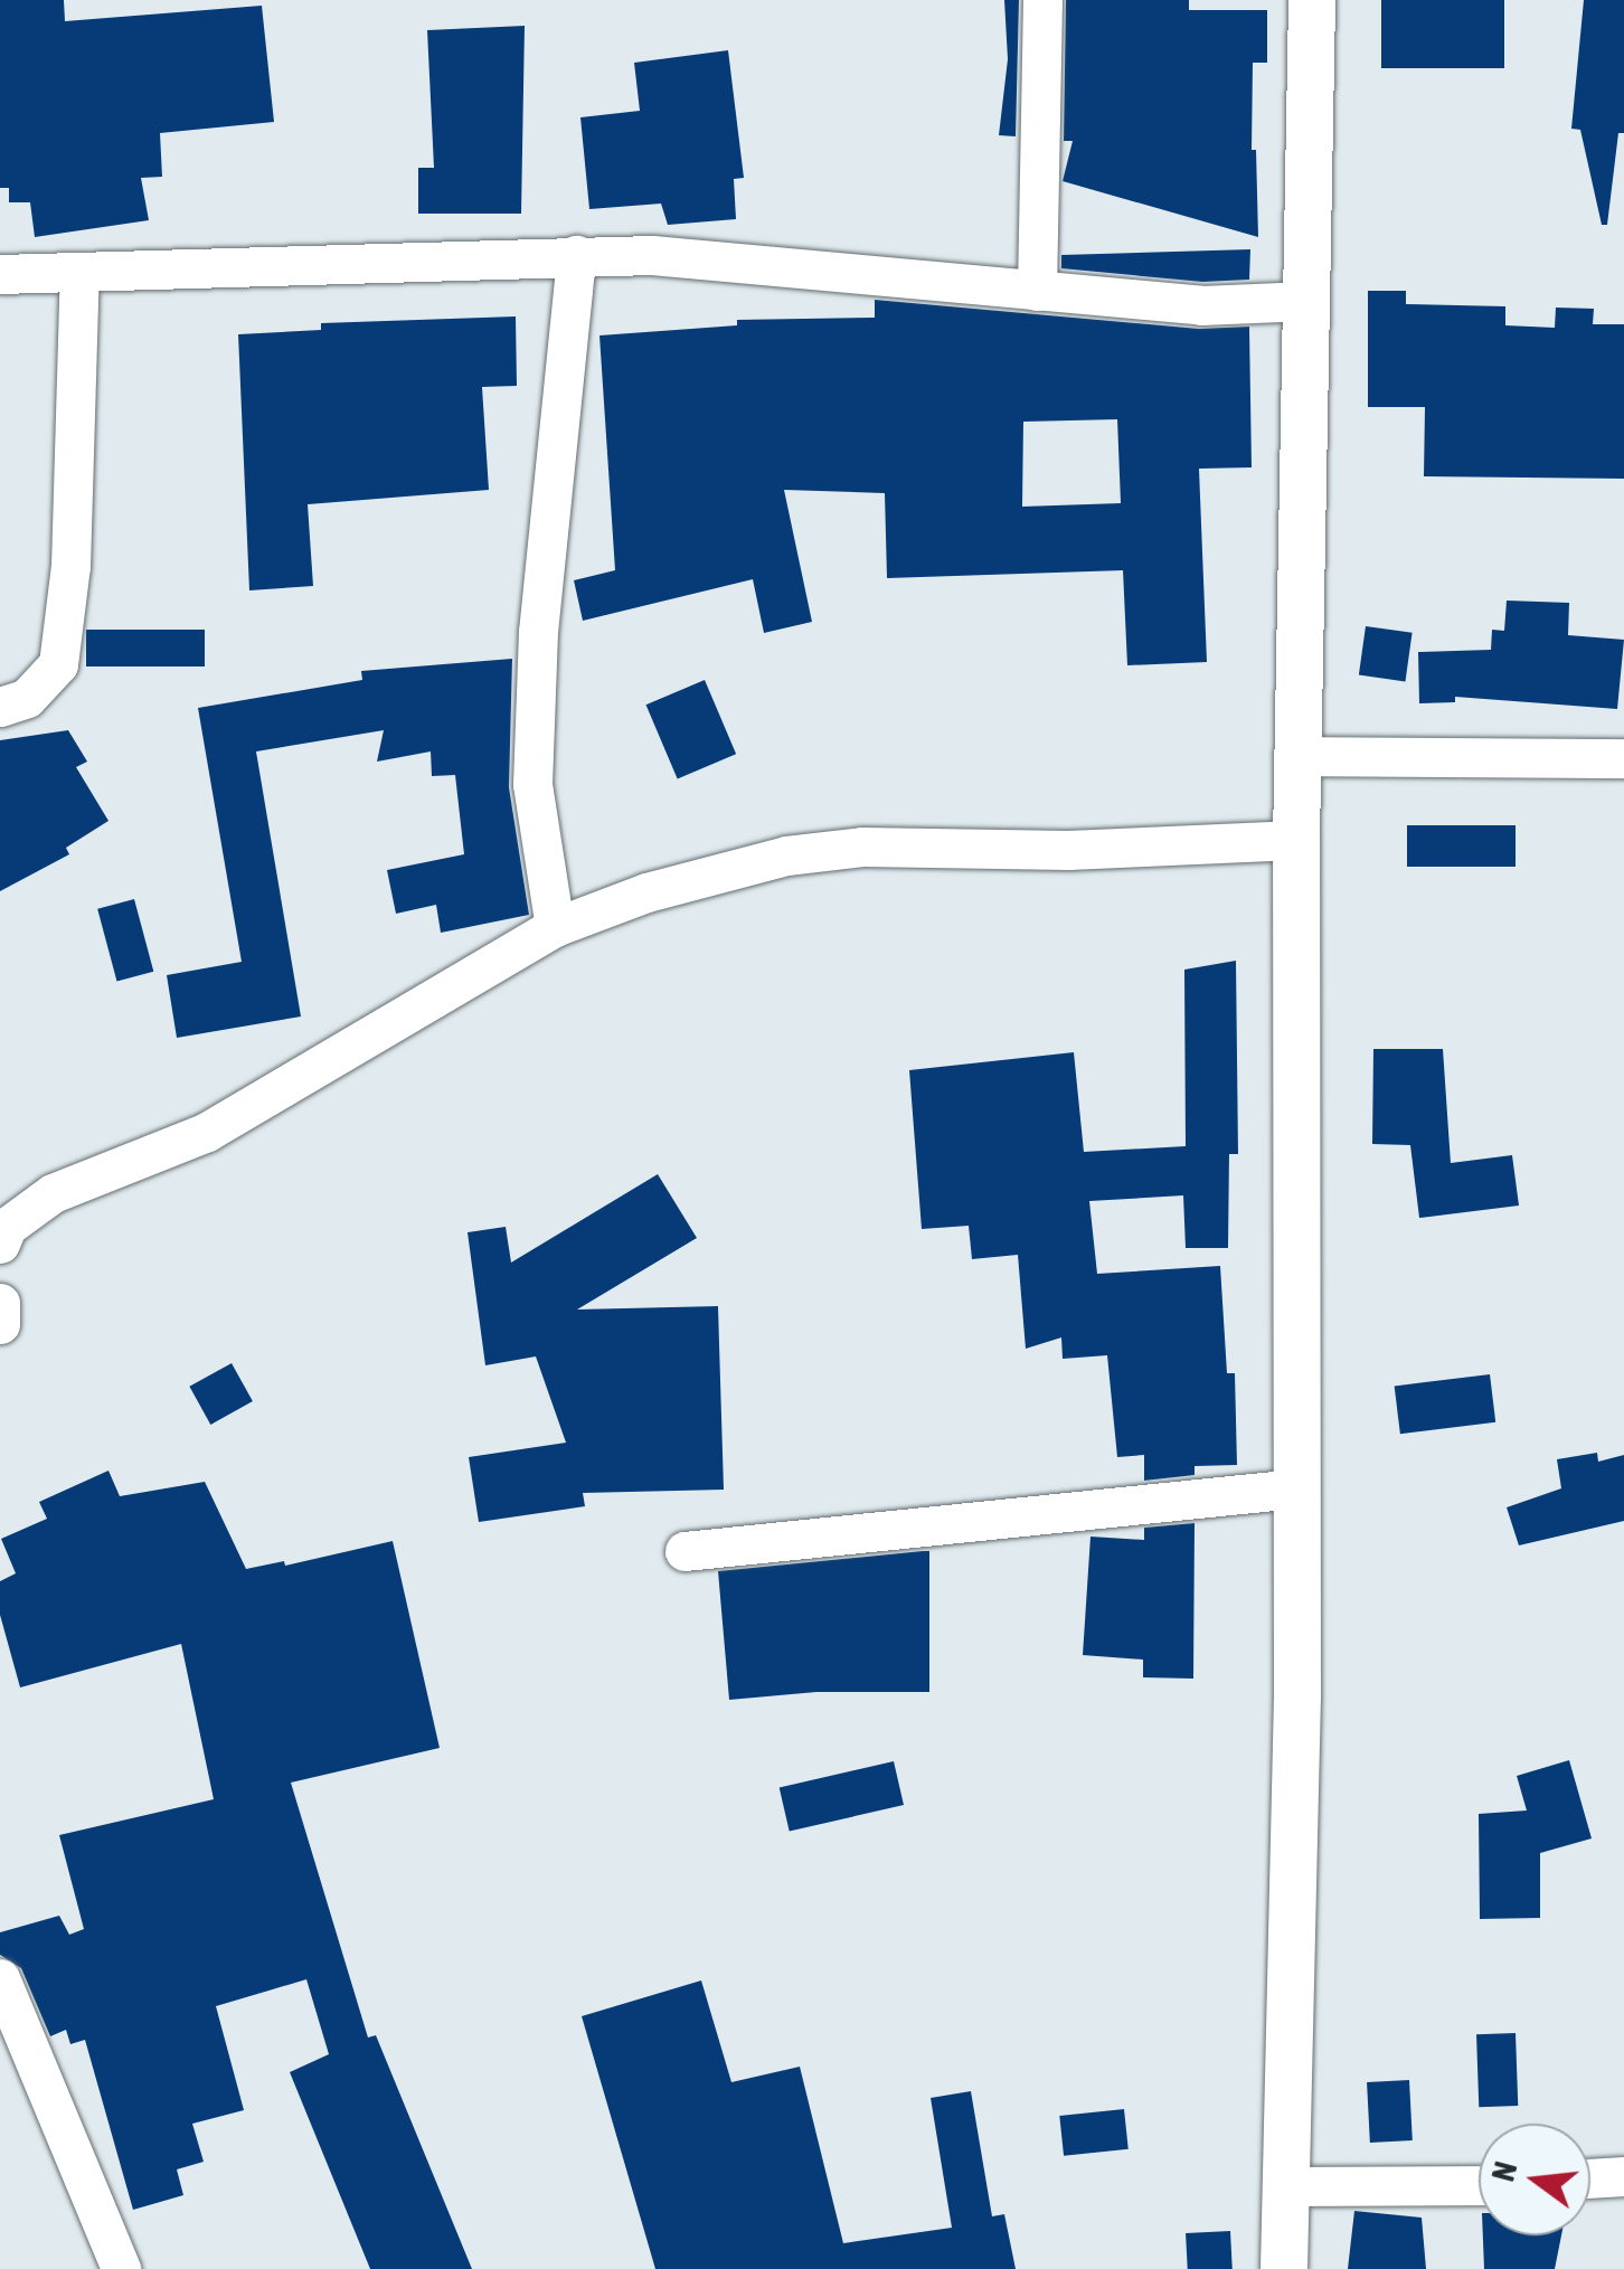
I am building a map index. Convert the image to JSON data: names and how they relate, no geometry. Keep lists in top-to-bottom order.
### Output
{
  "north": "left"
}
